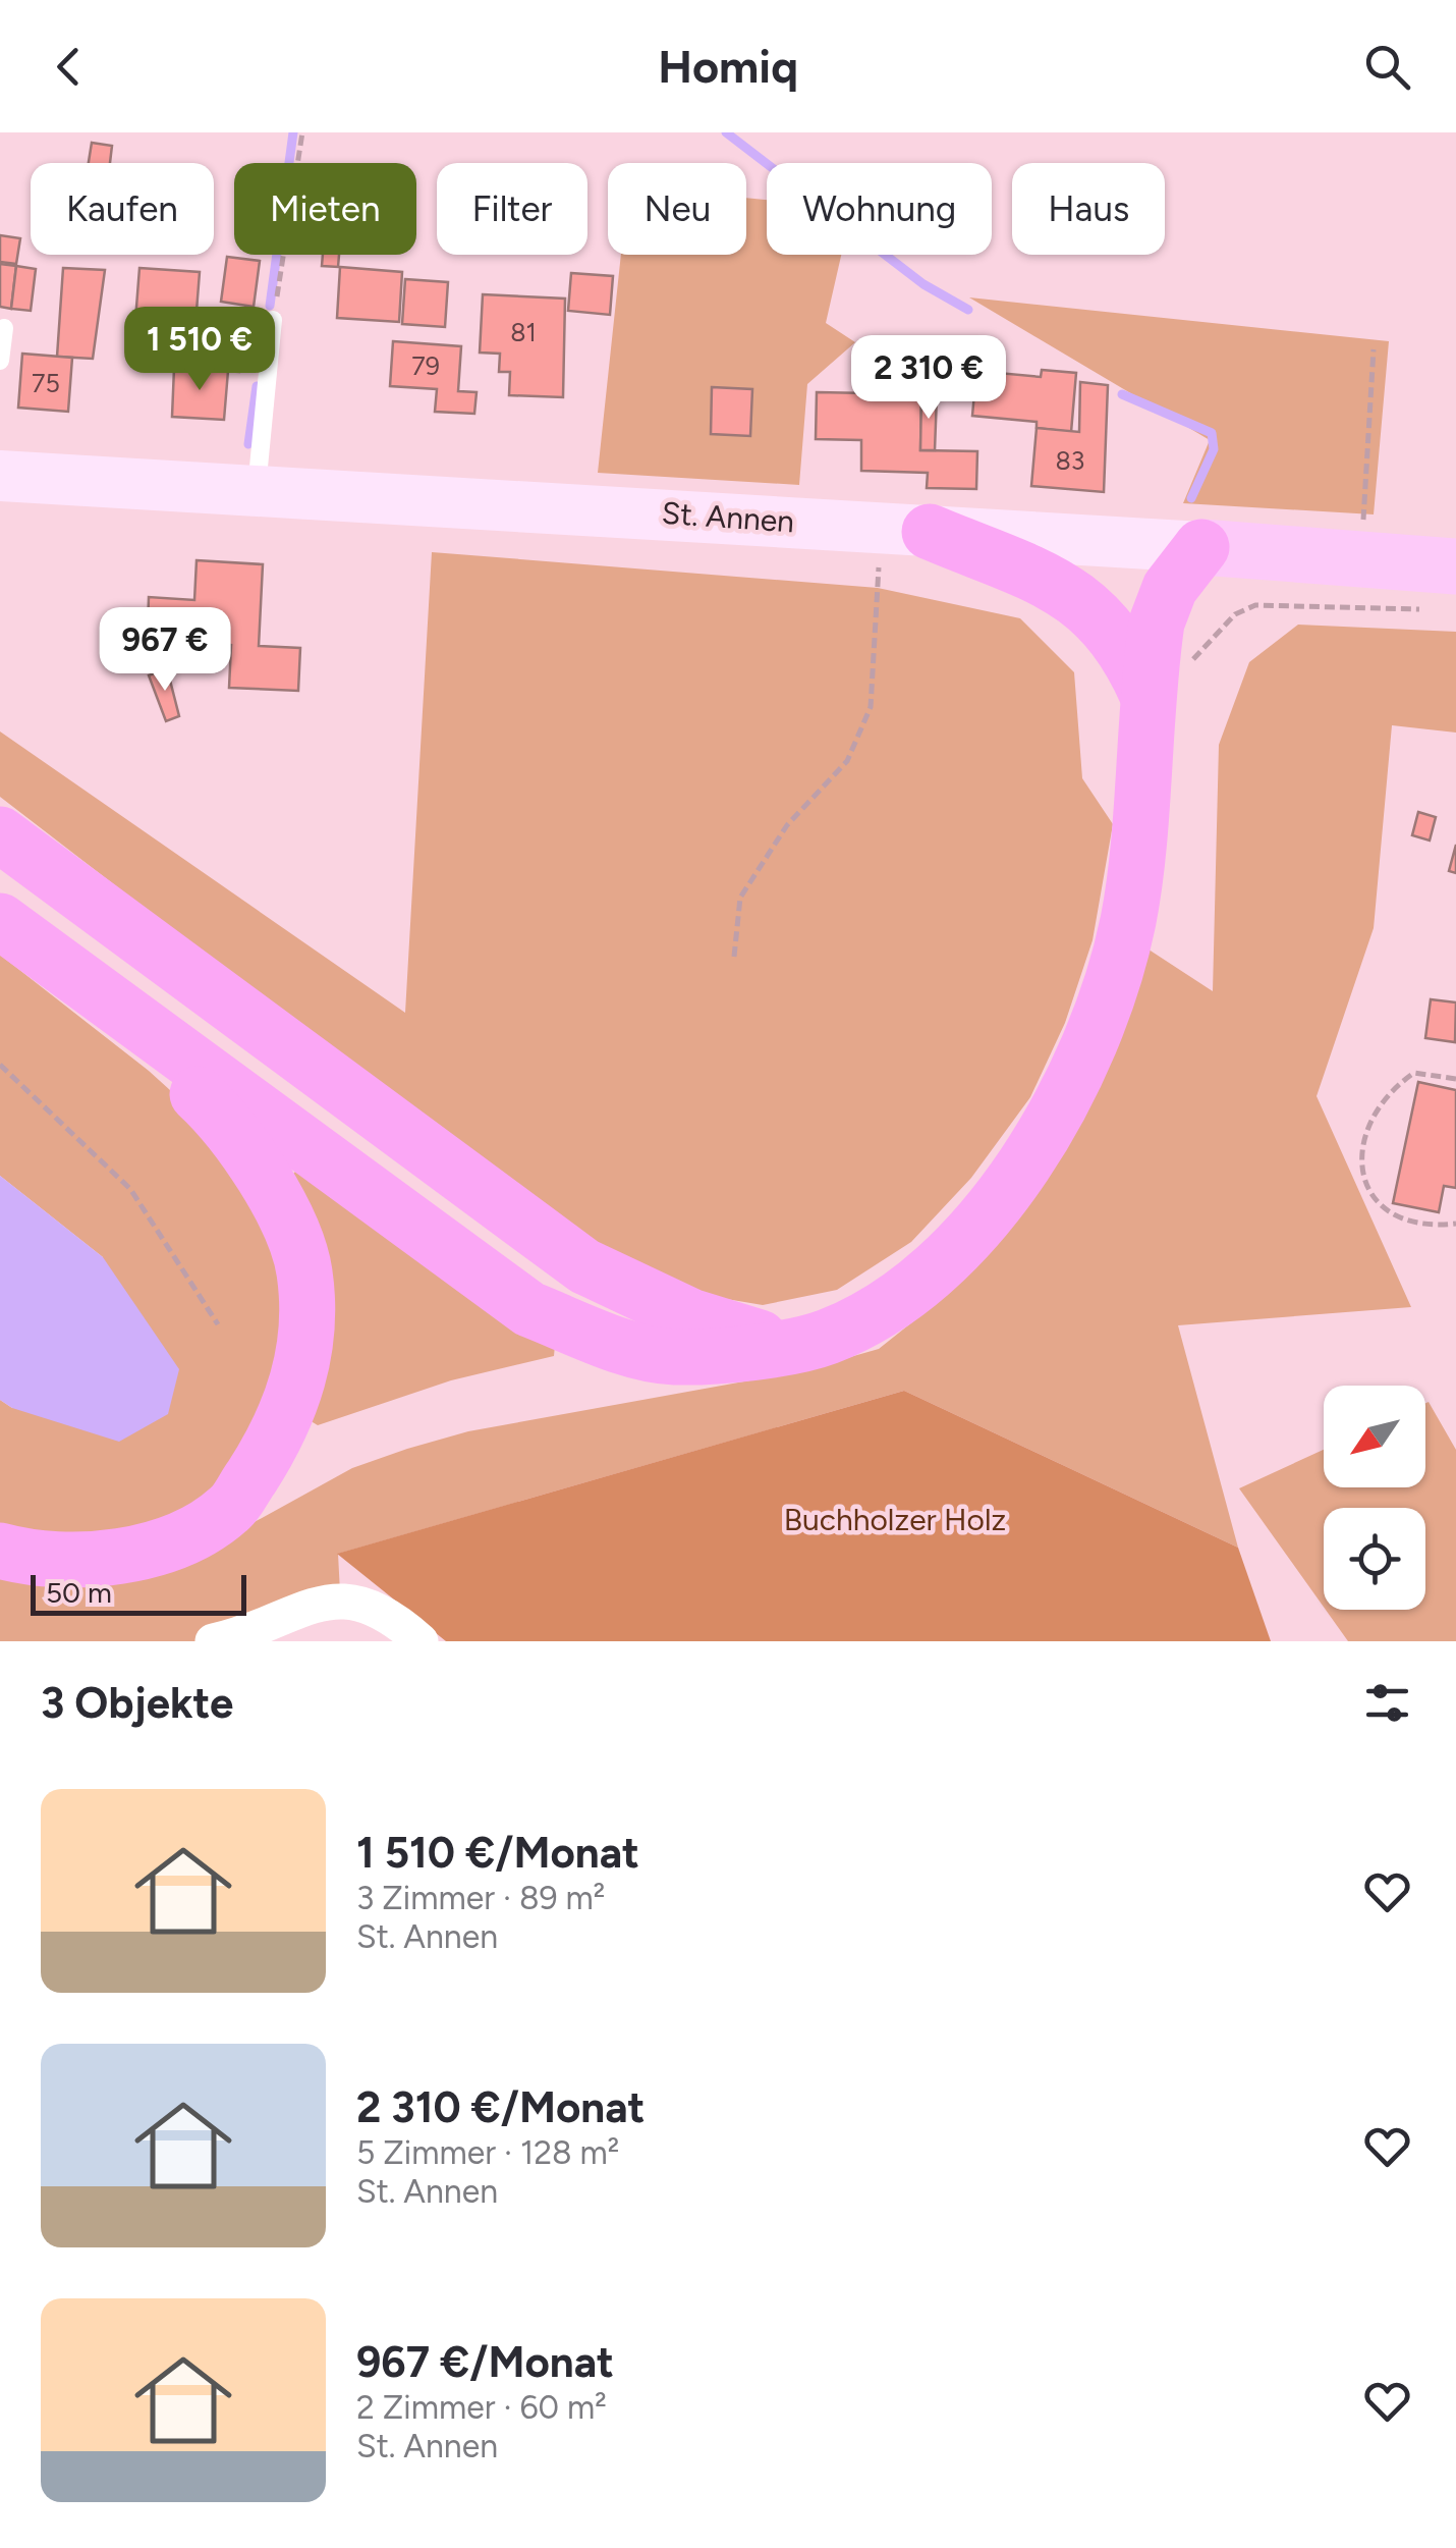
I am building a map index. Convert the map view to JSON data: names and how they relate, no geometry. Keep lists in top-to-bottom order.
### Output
{
  "streets": {
    "main road": ["St. Annen"]
  },
  "parks": ["Buchholzer Holz"],
  "house_numbers": [
    "81",
    "79",
    "75",
    "83"
  ],
  "scale_bar": "50 m",
  "north": "bottom left",
  "page": {
    "header": "Homiq",
    "chip": [
      "Kaufen",
      "Mieten",
      "Filter",
      "Neu",
      "Wohnung",
      "Haus"
    ],
    "price": ["1 510 €", "2 310 €", "967 €"],
    "scale": "50 m",
    "heading": "3 Objekte",
    "list": [
      {
        "name": "1 510 €/Monat",
        "note": "3 Zimmer · 89 m² · St. Annen"
      },
      {
        "name": "2 310 €/Monat",
        "note": "5 Zimmer · 128 m² · St. Annen"
      },
      {
        "name": "967 €/Monat",
        "note": "2 Zimmer · 60 m² · St. Annen"
      }
    ]
  }
}
